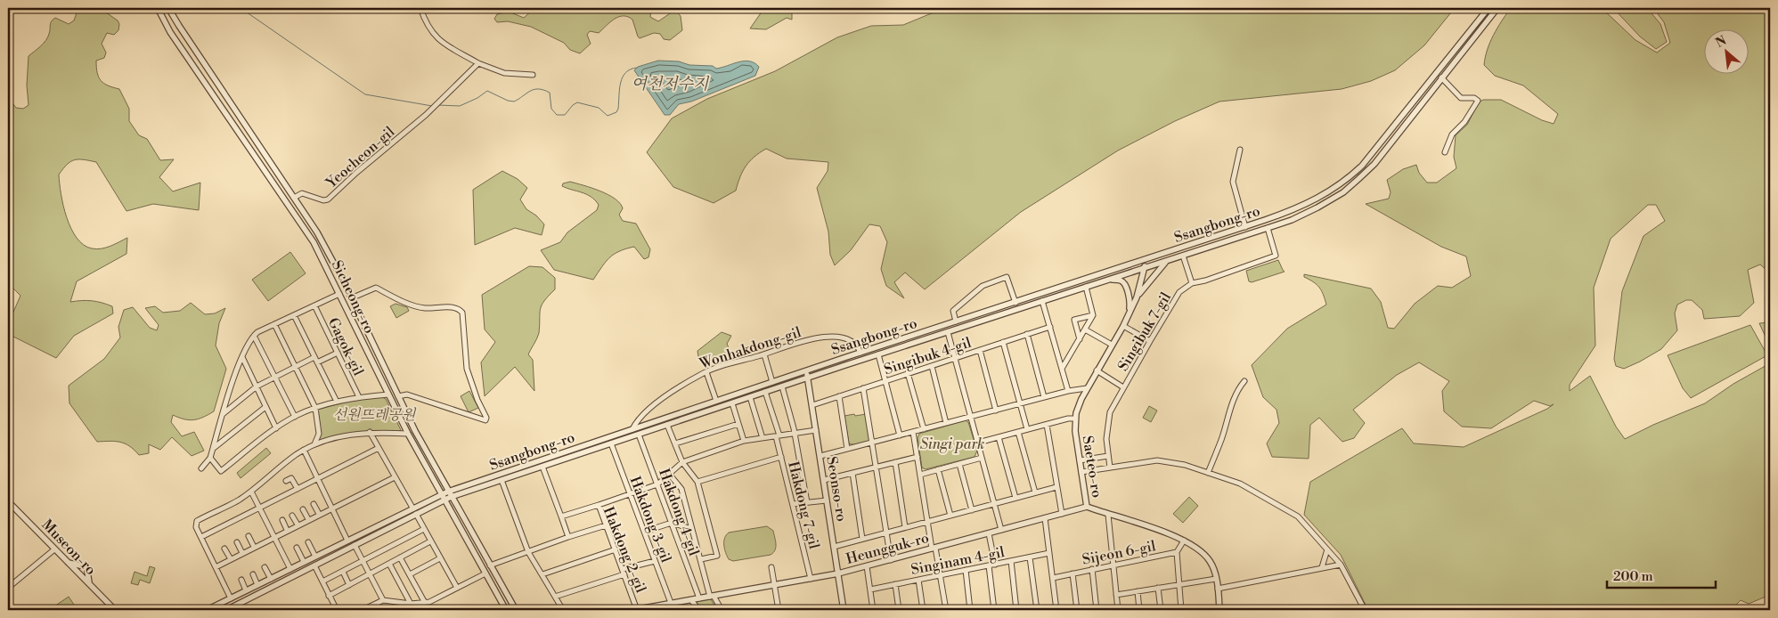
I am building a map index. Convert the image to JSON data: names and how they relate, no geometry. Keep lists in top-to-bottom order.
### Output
{
  "streets": {
    "street": [
      "Yeocheon-gil",
      "Ssangbong-ro",
      "Sicheong-ro",
      "Singibuk 7-gil",
      "Gagok-gil",
      "Wonhakdong-gil",
      "Singibuk 4-gil",
      "Saeteo-ro",
      "Seonso-ro",
      "Hakdong 7-gil",
      "Hakdong 4-gil",
      "Hakdong 3-gil",
      "Museon-ro",
      "Heungguk-ro",
      "Hakdong 2-gil",
      "Sijeon 6-gil",
      "Singinam 4-gil"
    ]
  },
  "crossings": [
    ["Yeocheon-gil", "Sicheong-ro"],
    ["Ssangbong-ro", "Sicheong-ro"],
    ["Ssangbong-ro", "Singibuk 7-gil"],
    ["Ssangbong-ro", "Wonhakdong-gil"],
    ["Ssangbong-ro", "Saeteo-ro"],
    ["Ssangbong-ro", "Seonso-ro"],
    ["Ssangbong-ro", "Hakdong 7-gil"],
    ["Ssangbong-ro", "Hakdong 4-gil"],
    ["Ssangbong-ro", "Hakdong 3-gil"],
    ["Sicheong-ro", "Gagok-gil"],
    ["Singibuk 4-gil", "Seonso-ro"],
    ["Saeteo-ro", "Heungguk-ro"],
    ["Saeteo-ro", "Sijeon 6-gil"],
    ["Seonso-ro", "Heungguk-ro"],
    ["Hakdong 7-gil", "Heungguk-ro"],
    ["Hakdong 4-gil", "Heungguk-ro"],
    ["Hakdong 3-gil", "Heungguk-ro"],
    ["Heungguk-ro", "Hakdong 2-gil"]
  ],
  "water": ["여천저수지"],
  "parks": ["선원뜨레공원", "Singi park"],
  "scale_bar": "200 m",
  "north": "top left"
}
